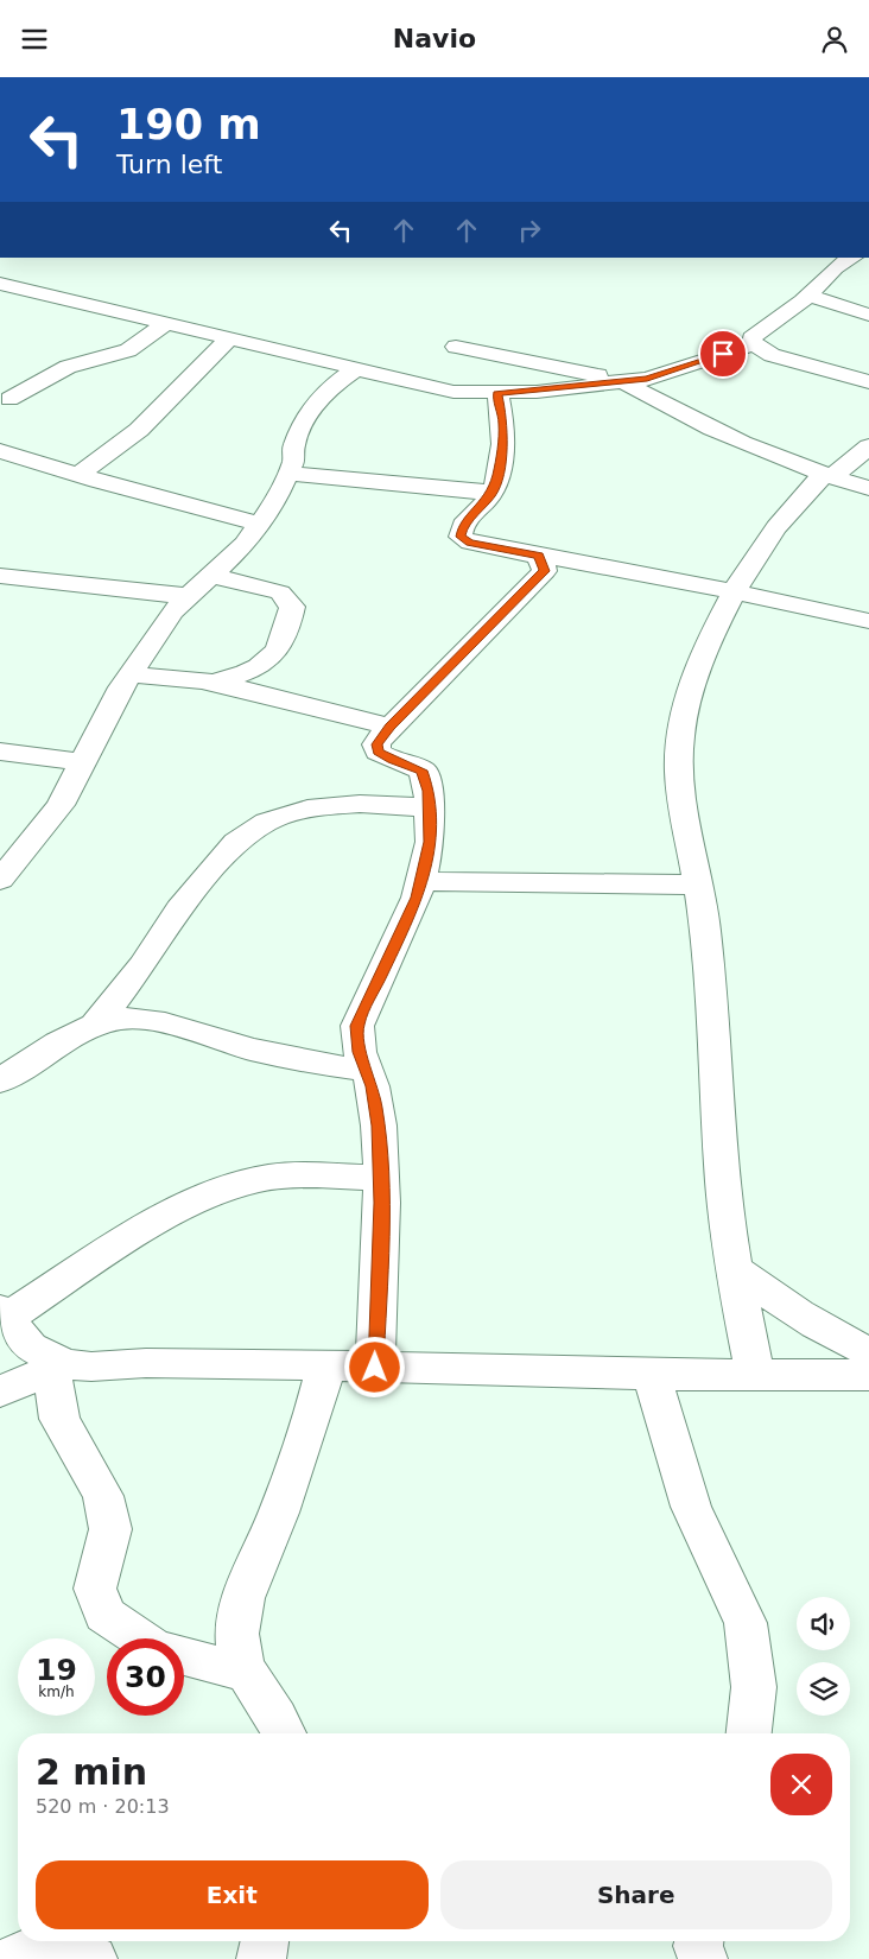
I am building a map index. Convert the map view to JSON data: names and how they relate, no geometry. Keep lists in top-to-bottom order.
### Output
{
  "page": {
    "header": "Navio",
    "turn": ["190 m", "Turn left"],
    "speed": "19 km/h",
    "limit": "30",
    "heading": ["2 min", "520 m · 20:13"],
    "buttons": ["Exit", "Share"]
  }
}
